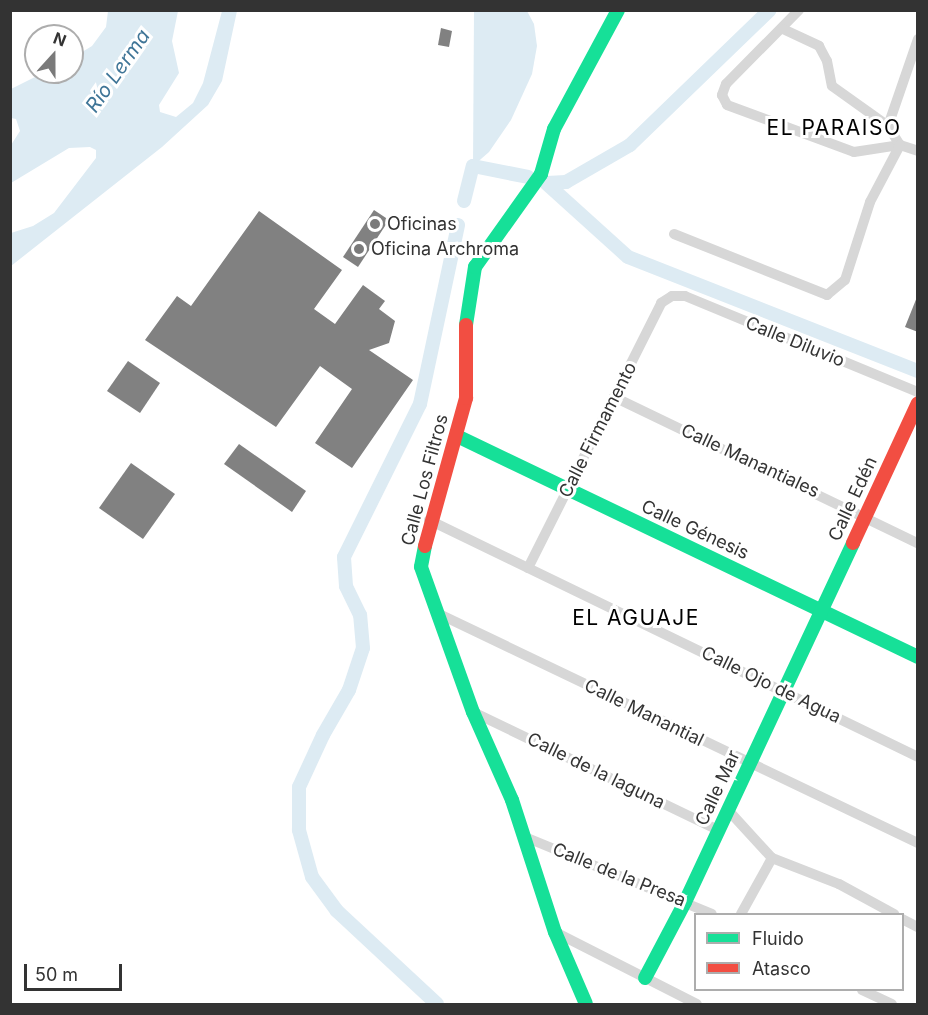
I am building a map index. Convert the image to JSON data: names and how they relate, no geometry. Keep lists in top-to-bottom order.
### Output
{
  "streets": {
    "street": [
      "Calle Diluvio",
      "Calle Firmamento",
      "Calle Manantiales",
      "Calle Los Filtros",
      "Calle Edén",
      "Calle Génesis",
      "Calle Ojo de Agua",
      "Calle Manantial",
      "Calle de la laguna",
      "Calle Mar",
      "Calle de la Presa"
    ]
  },
  "crossings": [
    ["Calle Diluvio", "Calle Firmamento"],
    ["Calle Firmamento", "Calle Manantiales"],
    ["Calle Firmamento", "Calle Génesis"],
    ["Calle Firmamento", "Calle Ojo de Agua"],
    ["Calle Manantiales", "Calle Edén"],
    ["Calle Los Filtros", "Calle Génesis"],
    ["Calle Los Filtros", "Calle Ojo de Agua"],
    ["Calle Los Filtros", "Calle Manantial"],
    ["Calle Los Filtros", "Calle de la laguna"],
    ["Calle Los Filtros", "Calle de la Presa"],
    ["Calle Edén", "Calle Génesis"],
    ["Calle Edén", "Calle Mar"],
    ["Calle Génesis", "Calle Mar"],
    ["Calle Ojo de Agua", "Calle Mar"],
    ["Calle Manantial", "Calle Mar"],
    ["Calle de la laguna", "Calle Mar"],
    ["Calle Mar", "Calle de la Presa"]
  ],
  "districts": ["EL PARAISO", "EL AGUAJE"],
  "water": ["Río Lerma"],
  "places": ["Oficinas", "Oficina Archroma"],
  "legend": ["Fluido", "Atasco"],
  "scale_bar": "50 m",
  "north": "top"
}
